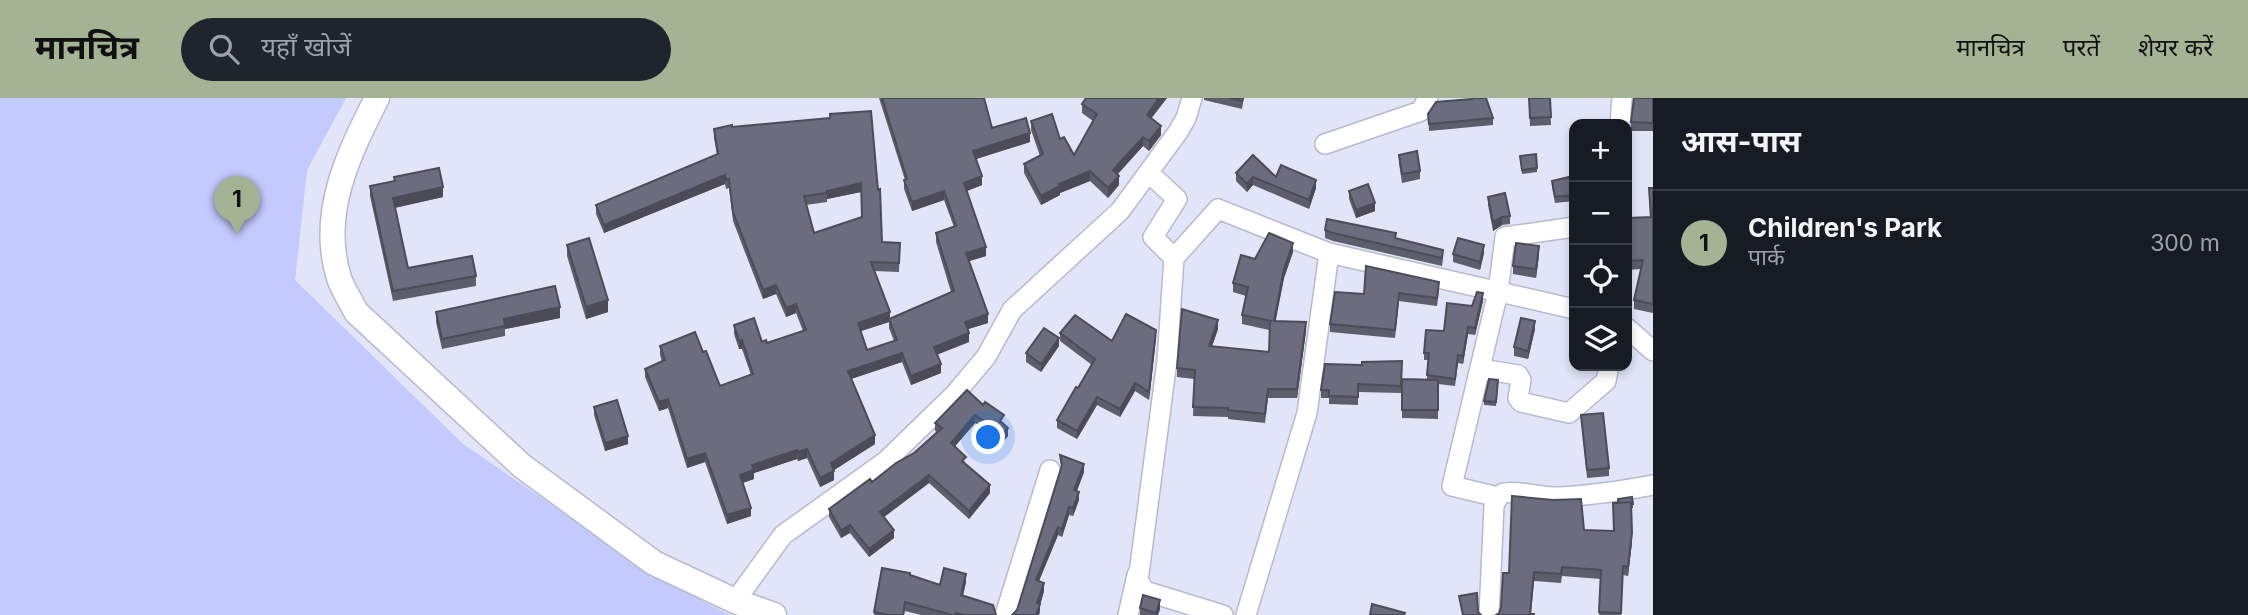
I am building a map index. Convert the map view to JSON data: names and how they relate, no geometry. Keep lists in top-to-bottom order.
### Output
{
  "page": {
    "header": "मानचित्र",
    "search": "यहाँ खोजें",
    "nav": ["मानचित्र", "परतें", "शेयर करें"],
    "heading": "आस-पास",
    "map_buttons": ["+", "−"],
    "pins": "1",
    "list": [
      {
        "mark": "1",
        "name": "Children's Park",
        "note": "पार्क",
        "value": "300 m"
      }
    ]
  }
}
